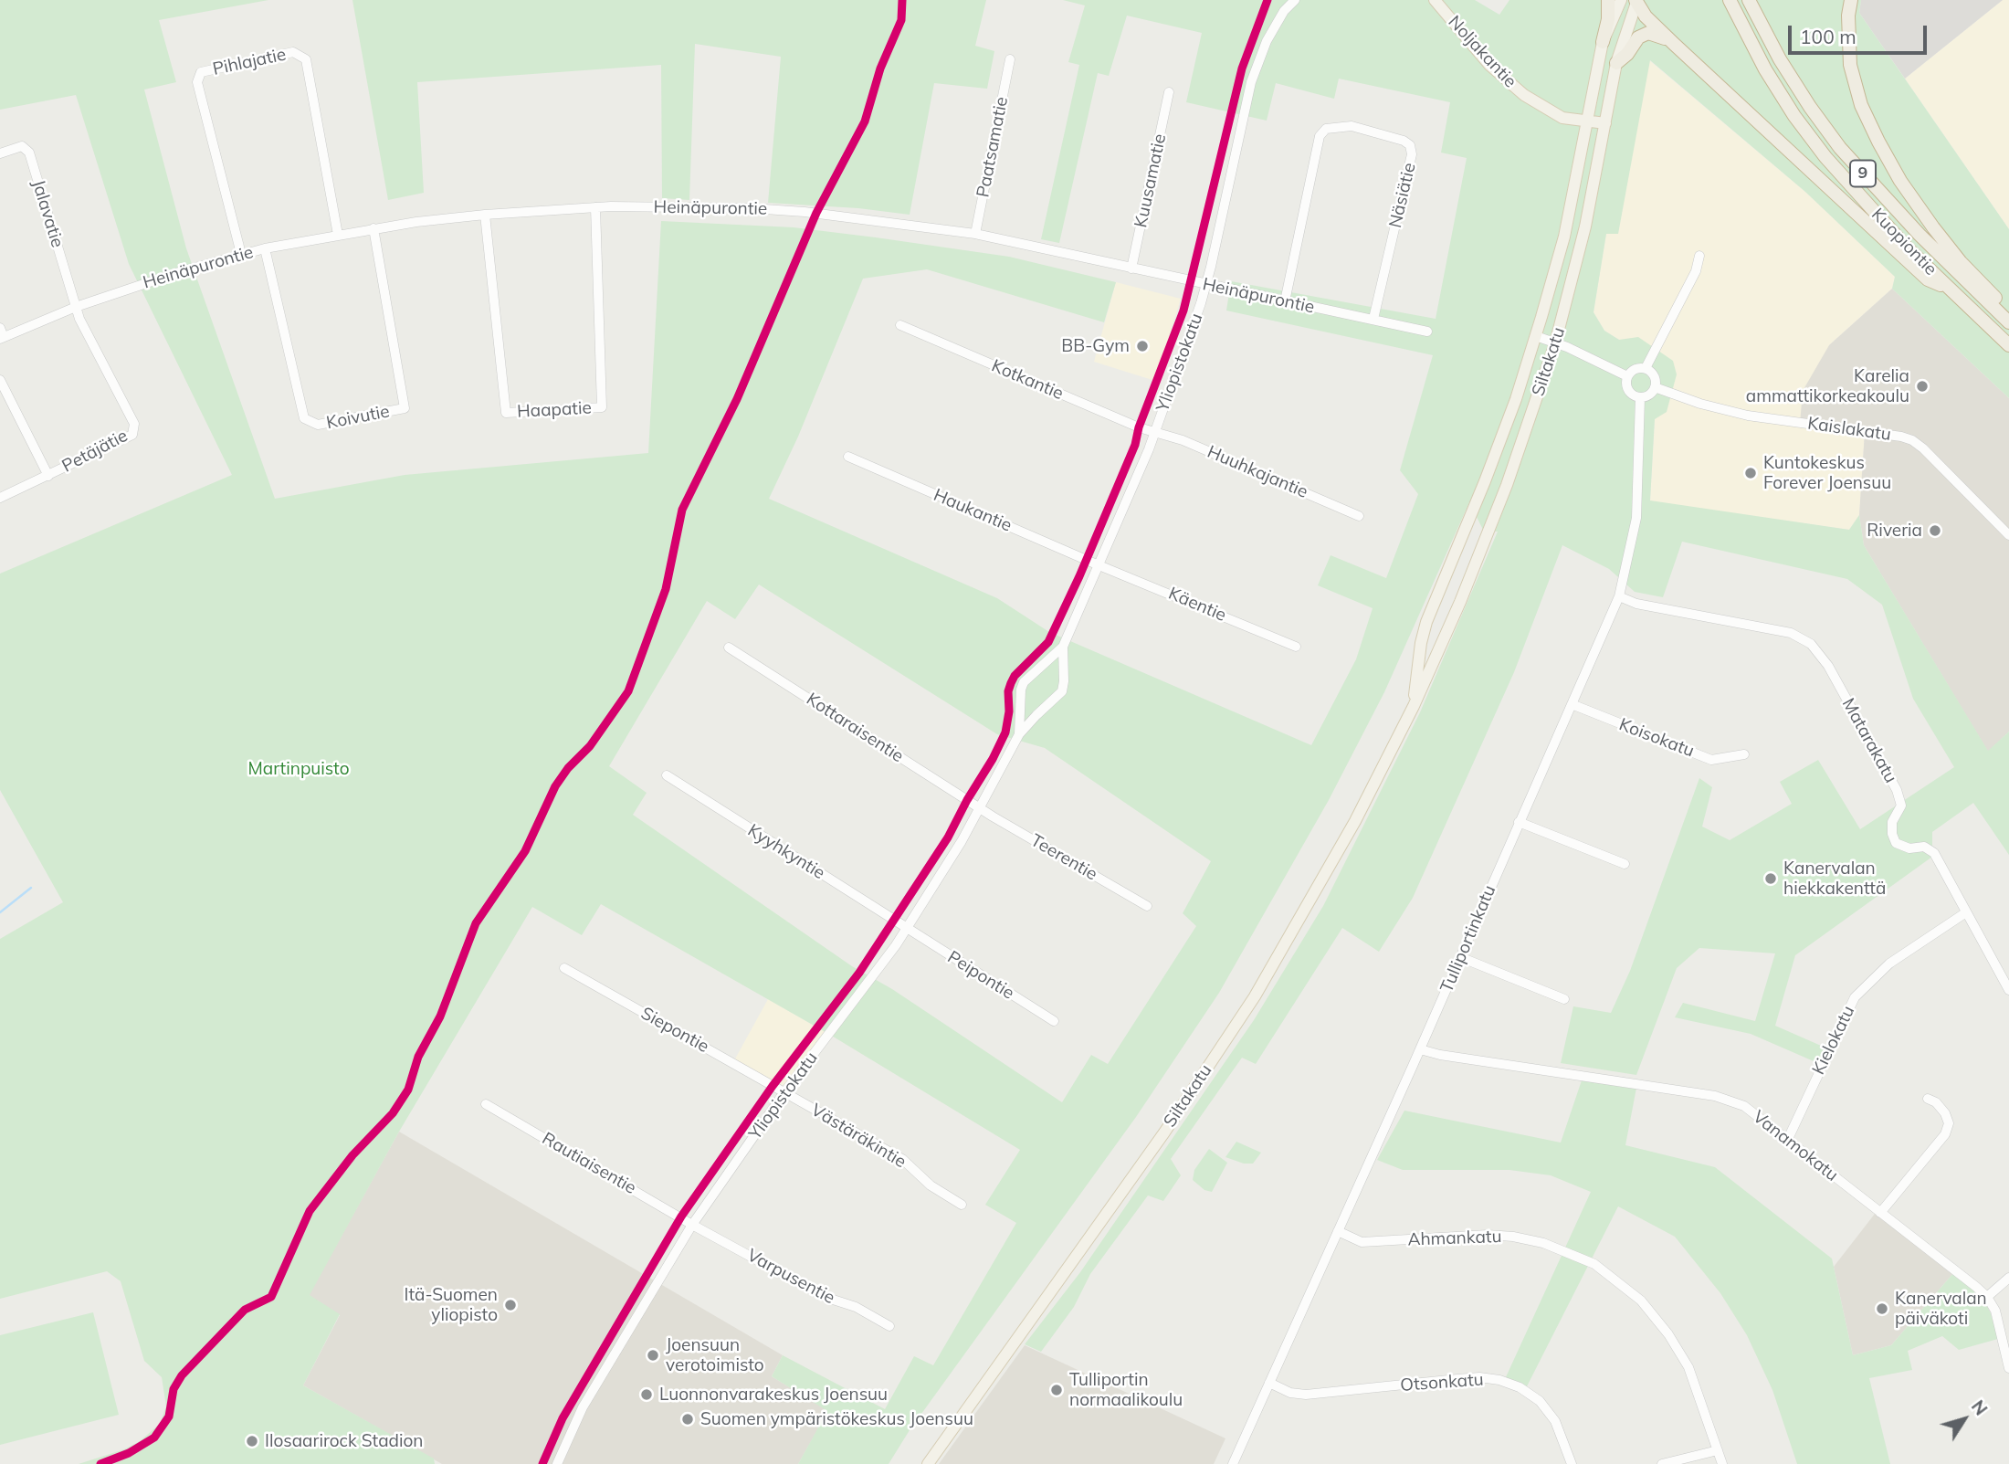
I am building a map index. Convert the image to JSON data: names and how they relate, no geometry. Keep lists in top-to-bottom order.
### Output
{
  "streets": {
    "highway": ["9", "Kuopiontie"],
    "main road": ["Noljakantie", "Siltakatu"],
    "street": [
      "Pihlajatie",
      "Paatsamatie",
      "Kuusamatie",
      "Näsiätie",
      "Heinäpurontie",
      "Jalavatie",
      "Yliopistokatu",
      "Kotkantie",
      "Haapatie",
      "Koivutie",
      "Kaislakatu",
      "Petäjätie",
      "Huuhkajantie",
      "Haukantie",
      "Käentie",
      "Kottaraisentie",
      "Koisokatu",
      "Matarakatu",
      "Kyyhkyntie",
      "Teerentie",
      "Tulliportinkatu",
      "Peipontie",
      "Siepontie",
      "Kielokatu",
      "Västäräkintie",
      "Vanamokatu",
      "Rautiaisentie",
      "Ahmankatu",
      "Varpusentie",
      "Otsonkatu"
    ]
  },
  "crossings": [
    ["Noljakantie", "Siltakatu"],
    ["Pihlajatie", "Heinäpurontie"],
    ["Paatsamatie", "Heinäpurontie"],
    ["Kuusamatie", "Heinäpurontie"],
    ["Näsiätie", "Heinäpurontie"],
    ["Heinäpurontie", "Jalavatie"],
    ["Heinäpurontie", "Yliopistokatu"],
    ["Heinäpurontie", "Haapatie"],
    ["Heinäpurontie", "Koivutie"],
    ["Heinäpurontie", "Petäjätie"],
    ["Jalavatie", "Petäjätie"],
    ["Yliopistokatu", "Kotkantie"],
    ["Yliopistokatu", "Huuhkajantie"],
    ["Yliopistokatu", "Haukantie"],
    ["Yliopistokatu", "Käentie"],
    ["Yliopistokatu", "Kottaraisentie"],
    ["Yliopistokatu", "Kyyhkyntie"],
    ["Yliopistokatu", "Teerentie"],
    ["Yliopistokatu", "Peipontie"],
    ["Yliopistokatu", "Siepontie"],
    ["Yliopistokatu", "Västäräkintie"],
    ["Yliopistokatu", "Rautiaisentie"],
    ["Yliopistokatu", "Varpusentie"],
    ["Kotkantie", "Huuhkajantie"],
    ["Kaislakatu", "Tulliportinkatu"],
    ["Haukantie", "Käentie"],
    ["Kottaraisentie", "Teerentie"],
    ["Koisokatu", "Tulliportinkatu"],
    ["Matarakatu", "Tulliportinkatu"],
    ["Matarakatu", "Kielokatu"],
    ["Kyyhkyntie", "Peipontie"],
    ["Tulliportinkatu", "Vanamokatu"],
    ["Tulliportinkatu", "Ahmankatu"],
    ["Tulliportinkatu", "Otsonkatu"],
    ["Siepontie", "Västäräkintie"],
    ["Kielokatu", "Vanamokatu"],
    ["Rautiaisentie", "Varpusentie"]
  ],
  "parks": ["Martinpuisto"],
  "places": [
    "BB-Gym",
    "Karelia ammattikorkeakoulu",
    "Kuntokeskus Forever Joensuu",
    "Riveria",
    "Kanervalan hiekkakenttä",
    "Itä-Suomen yliopisto",
    "Kanervalan päiväkoti",
    "Joensuun verotoimisto",
    "Tulliportin normaalikoulu",
    "Luonnonvarakeskus Joensuu",
    "Suomen ympäristökeskus Joensuu",
    "Ilosaarirock Stadion"
  ],
  "scale_bar": "100 m",
  "north": "top right"
}
